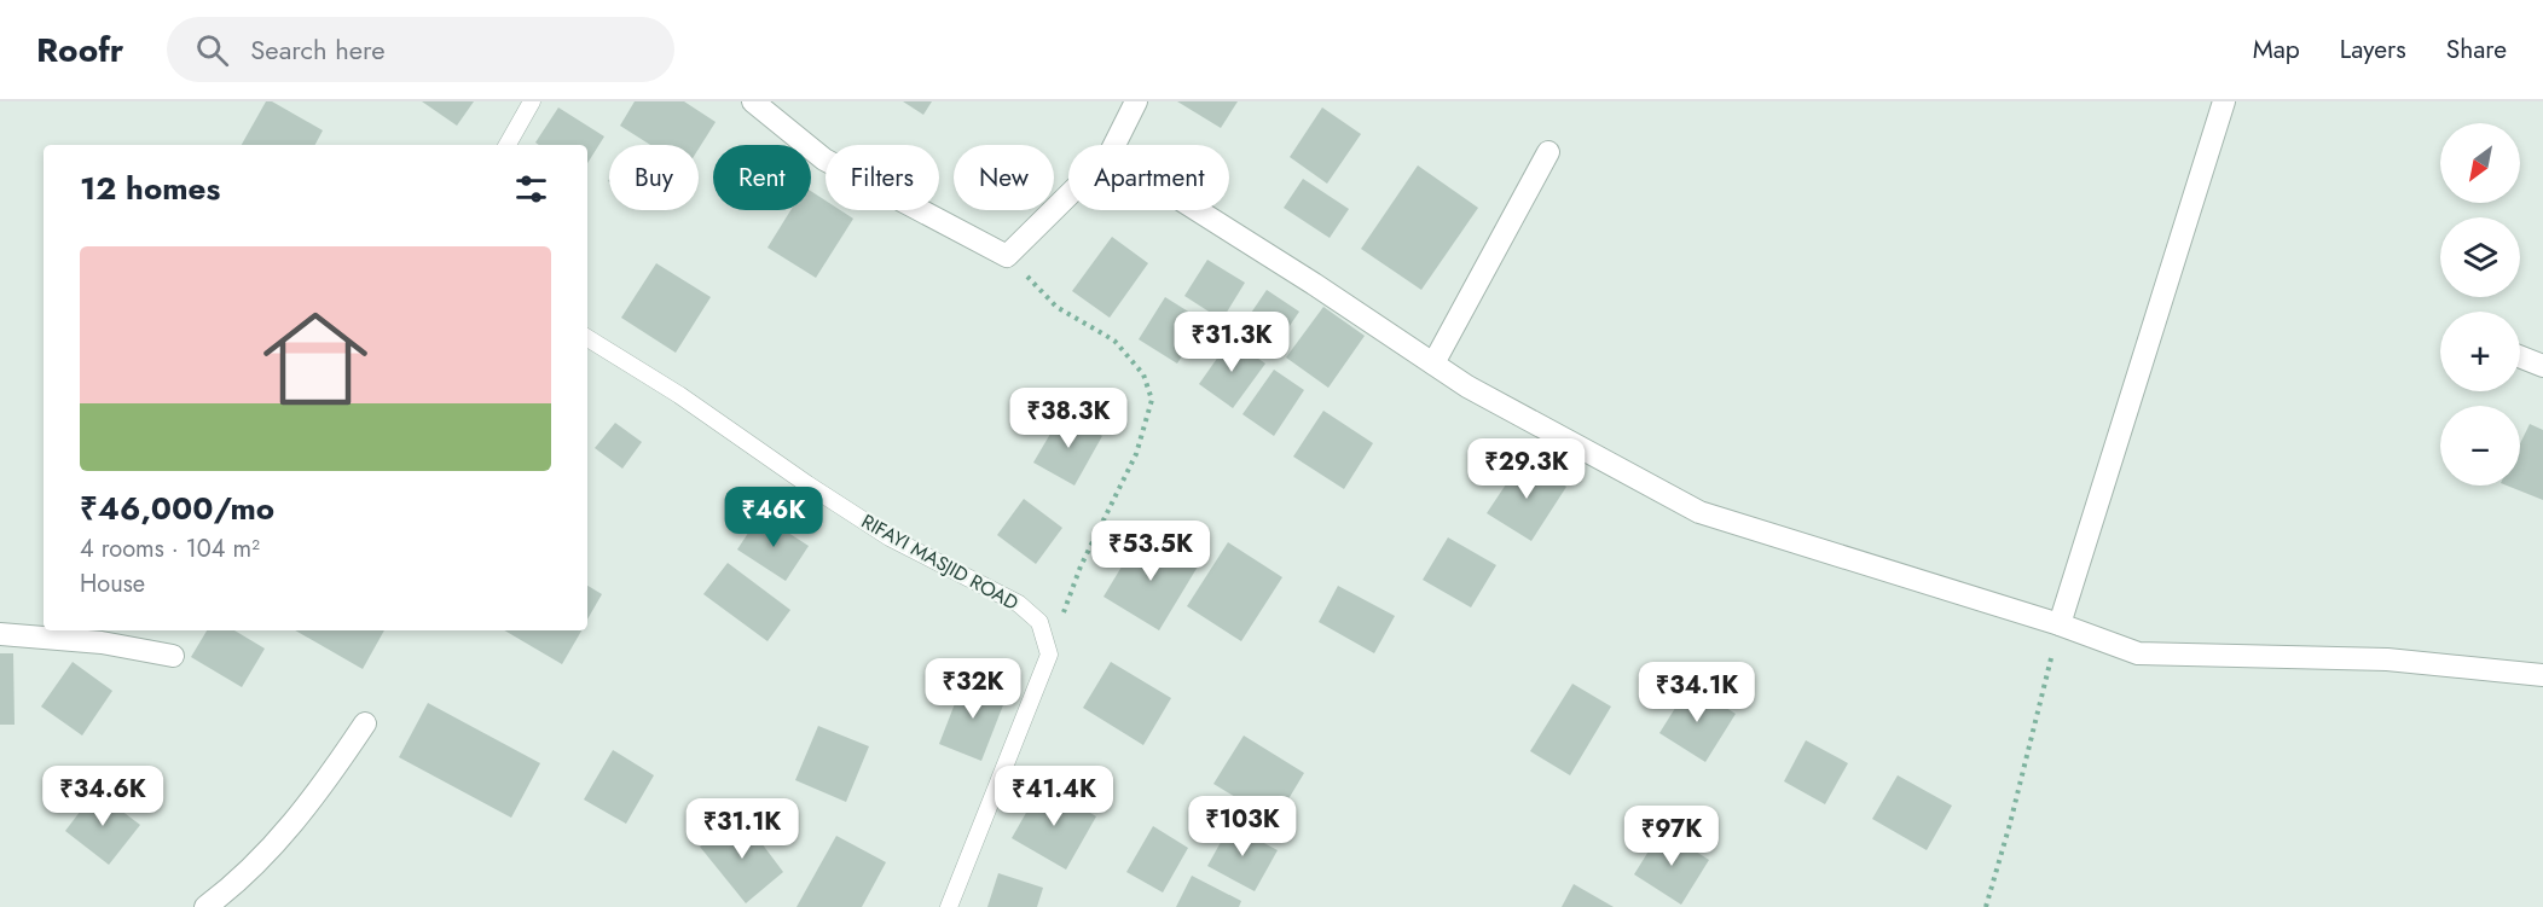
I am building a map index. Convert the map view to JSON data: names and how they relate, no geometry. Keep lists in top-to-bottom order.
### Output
{
  "streets": {
    "lane": ["RIFAYI MASJID ROAD"]
  },
  "north": "bottom left",
  "page": {
    "header": "Roofr",
    "search": "Search here",
    "nav": ["Map", "Layers", "Share"],
    "map_buttons": ["+", "−"],
    "chip": [
      "Buy",
      "Rent",
      "Filters",
      "New",
      "Apartment"
    ],
    "heading": "12 homes",
    "list": [
      {
        "name": "₹46,000/mo",
        "note": "4 rooms · 104 m² · House"
      }
    ],
    "price": [
      "₹31.3K",
      "₹38.3K",
      "₹29.3K",
      "₹46K",
      "₹53.5K",
      "₹32K",
      "₹34.1K",
      "₹34.6K",
      "₹41.4K",
      "₹103K",
      "₹31.1K",
      "₹97K"
    ]
  }
}
